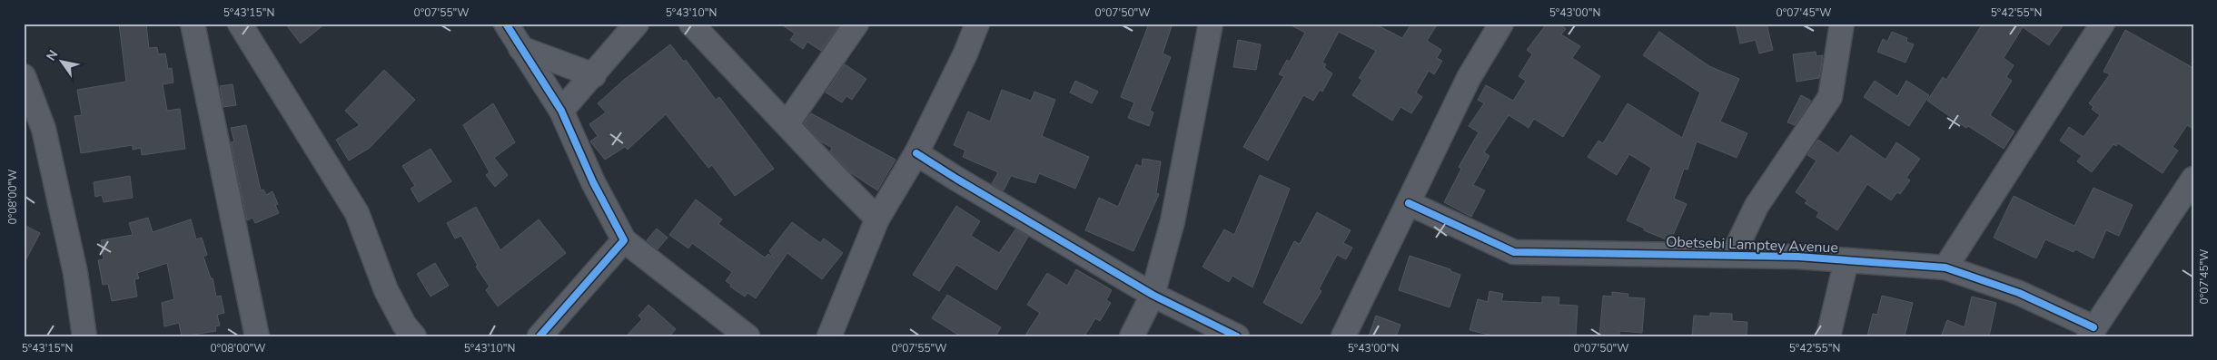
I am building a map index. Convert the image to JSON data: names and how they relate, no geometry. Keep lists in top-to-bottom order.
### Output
{
  "streets": {
    "street": ["Obetsebi Lamptey Avenue"]
  },
  "north": "top left",
  "coordinates": [
    "5°43'15\"N",
    "0°07'55\"W",
    "5°43'10\"N",
    "0°07'50\"W",
    "5°43'00\"N",
    "0°07'45\"W",
    "5°42'55\"N",
    "0°08'00\"W"
  ]
}
